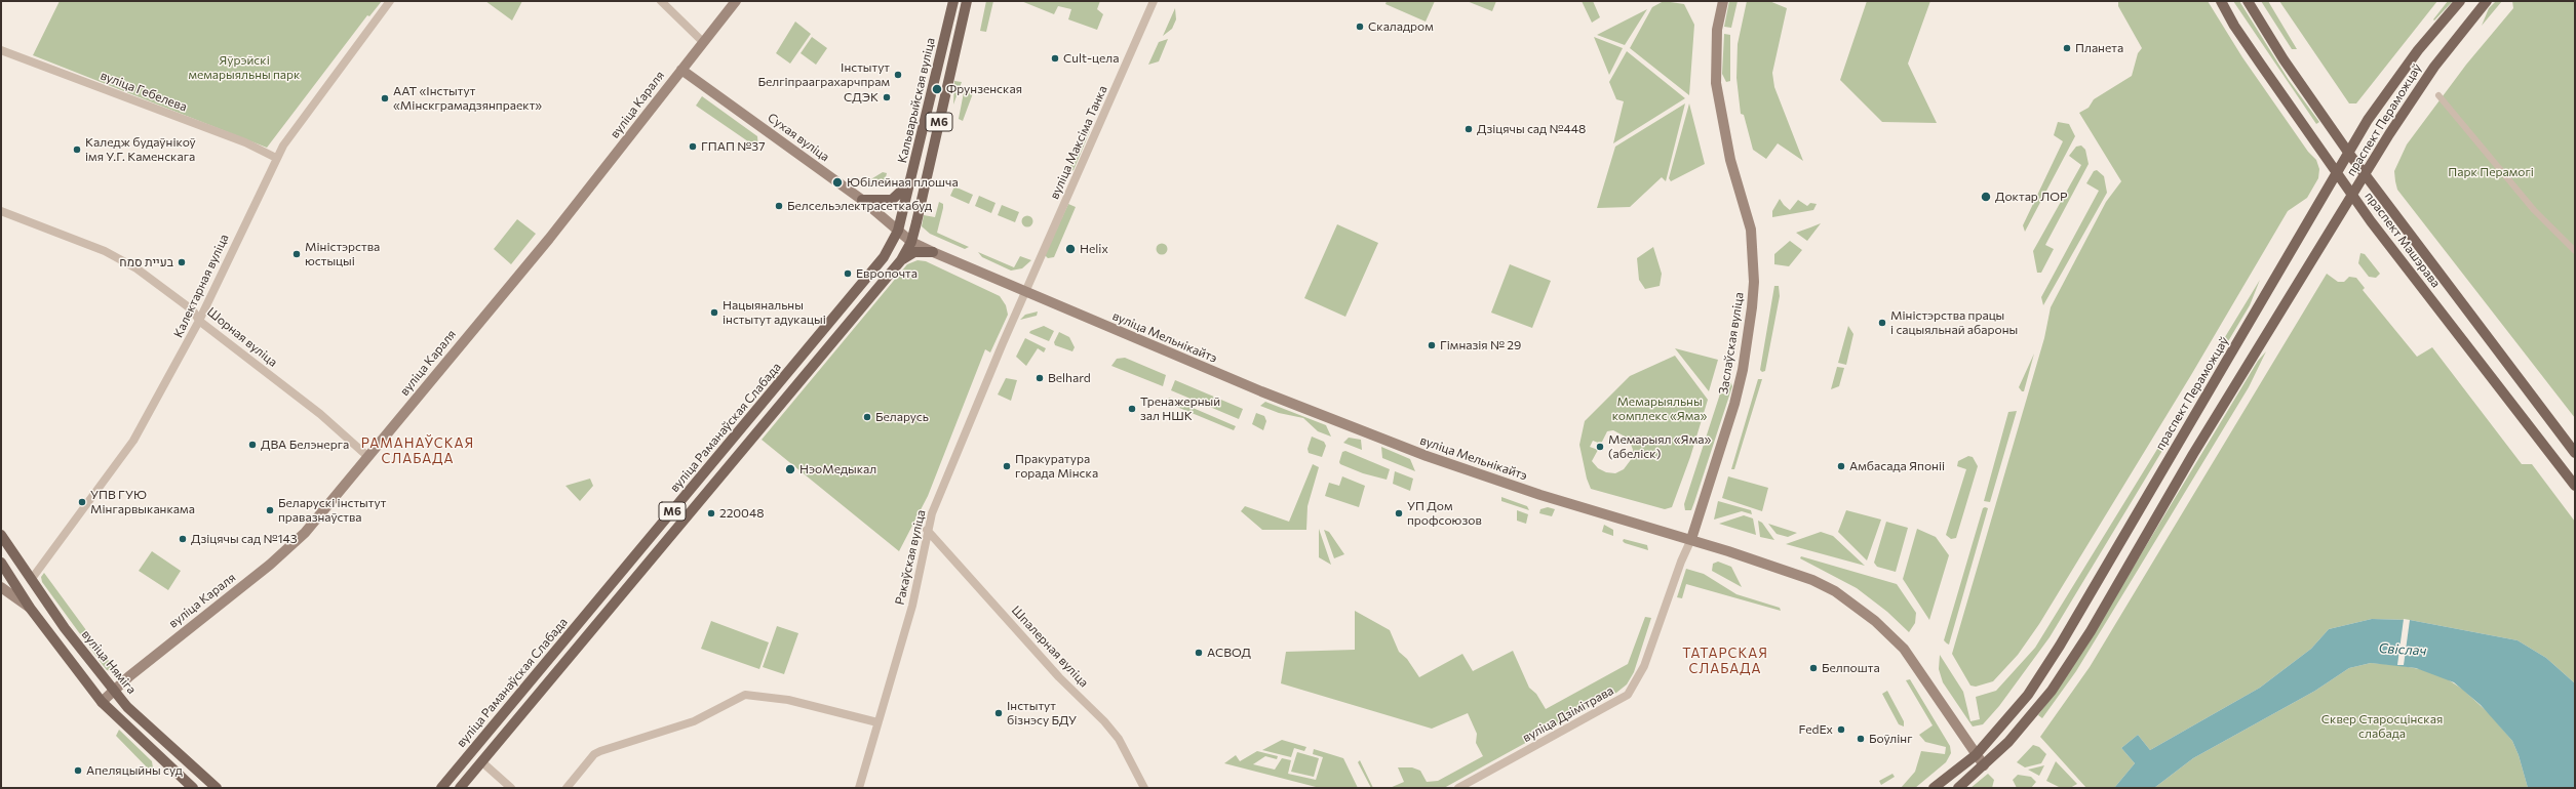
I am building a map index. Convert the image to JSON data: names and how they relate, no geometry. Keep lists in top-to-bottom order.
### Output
{
  "streets": {
    "main road": [
      "Кальварыйская вуліца",
      "вуліца Караля",
      "праспект Пераможцаў",
      "М6",
      "Сухая вуліца",
      "праспект Машэрава",
      "вуліца Мельнікайтэ",
      "Заслаўская вуліца",
      "вуліца Раманаўская Слабада",
      "вуліца Няміга"
    ],
    "street": [
      "вуліца Гебелева",
      "вуліца Максіма Танка",
      "Калектарная вуліца",
      "Шорная вуліца",
      "Ракаўская вуліца",
      "Шпалерная вуліца",
      "вуліца Дзімітрава"
    ]
  },
  "crossings": [
    ["вуліца Гебелева", "Калектарная вуліца"],
    ["Кальварыйская вуліца", "Сухая вуліца"],
    ["Кальварыйская вуліца", "вуліца Раманаўская Слабада"],
    ["вуліца Караля", "Сухая вуліца"],
    ["вуліца Караля", "Шорная вуліца"],
    ["вуліца Караля", "вуліца Няміга"],
    ["праспект Пераможцаў", "праспект Машэрава"],
    ["праспект Пераможцаў", "вуліца Мельнікайтэ"],
    ["М6", "Сухая вуліца"],
    ["М6", "вуліца Мельнікайтэ"],
    ["Сухая вуліца", "вуліца Мельнікайтэ"],
    ["Сухая вуліца", "вуліца Раманаўская Слабада"],
    ["вуліца Максіма Танка", "вуліца Мельнікайтэ"],
    ["вуліца Максіма Танка", "Ракаўская вуліца"],
    ["Калектарная вуліца", "Шорная вуліца"],
    ["Калектарная вуліца", "вуліца Няміга"],
    ["вуліца Мельнікайтэ", "Заслаўская вуліца"],
    ["вуліца Мельнікайтэ", "Ракаўская вуліца"],
    ["вуліца Мельнікайтэ", "вуліца Дзімітрава"],
    ["Заслаўская вуліца", "вуліца Дзімітрава"],
    ["Ракаўская вуліца", "Шпалерная вуліца"]
  ],
  "districts": ["РАМАНАЎСКАЯ СЛАБАДА", "ТАТАРСКАЯ СЛАБАДА"],
  "water": ["Свіслач"],
  "parks": [
    "Яўрэйскі мемарыяльны парк",
    "Парк Перамогі",
    "Мемарыяльны комплекс «Яма»",
    "Сквер Старосцінская слабада"
  ],
  "places": [
    "Скаладром",
    "Планета",
    "Cult-цела",
    "Інстытут Белгіпрааграхарчпрам",
    "Фрунзенская",
    "СДЭК",
    "ААТ «Інстытут «Мінскграмадзянпраект»",
    "Дзіцячы сад №448",
    "ГПАП №37",
    "Каледж будаўнікоў імя У.Г. Каменскага",
    "Юбілейная плошча",
    "Доктар ЛОР",
    "Белсельэлектрасеткабуд",
    "Helix",
    "Міністэрства юстыцыі",
    "בעיית סמח",
    "Европочта",
    "Нацыянальны інстытут адукацыі",
    "Міністэрства працы і сацыяльнай абароны",
    "Гімназія № 29",
    "Belhard",
    "Тренажерный зал НШК",
    "Беларусь",
    "ДВА Белэнерга",
    "Мемарыял «Яма» (абеліск)",
    "Пракуратура горада Мінска",
    "Амбасада Японіі",
    "НэоМедыкал",
    "УПВ ГУЮ Мінгарвыканкама",
    "Беларускі інстытут правазнаўства",
    "220048",
    "УП Дом профсоюзов",
    "Дзіцячы сад №143",
    "АСВОД",
    "Белпошта",
    "Інстытут бізнэсу БДУ",
    "FedEx",
    "Боўлінг",
    "Апеляцыйны суд"
  ]
}
